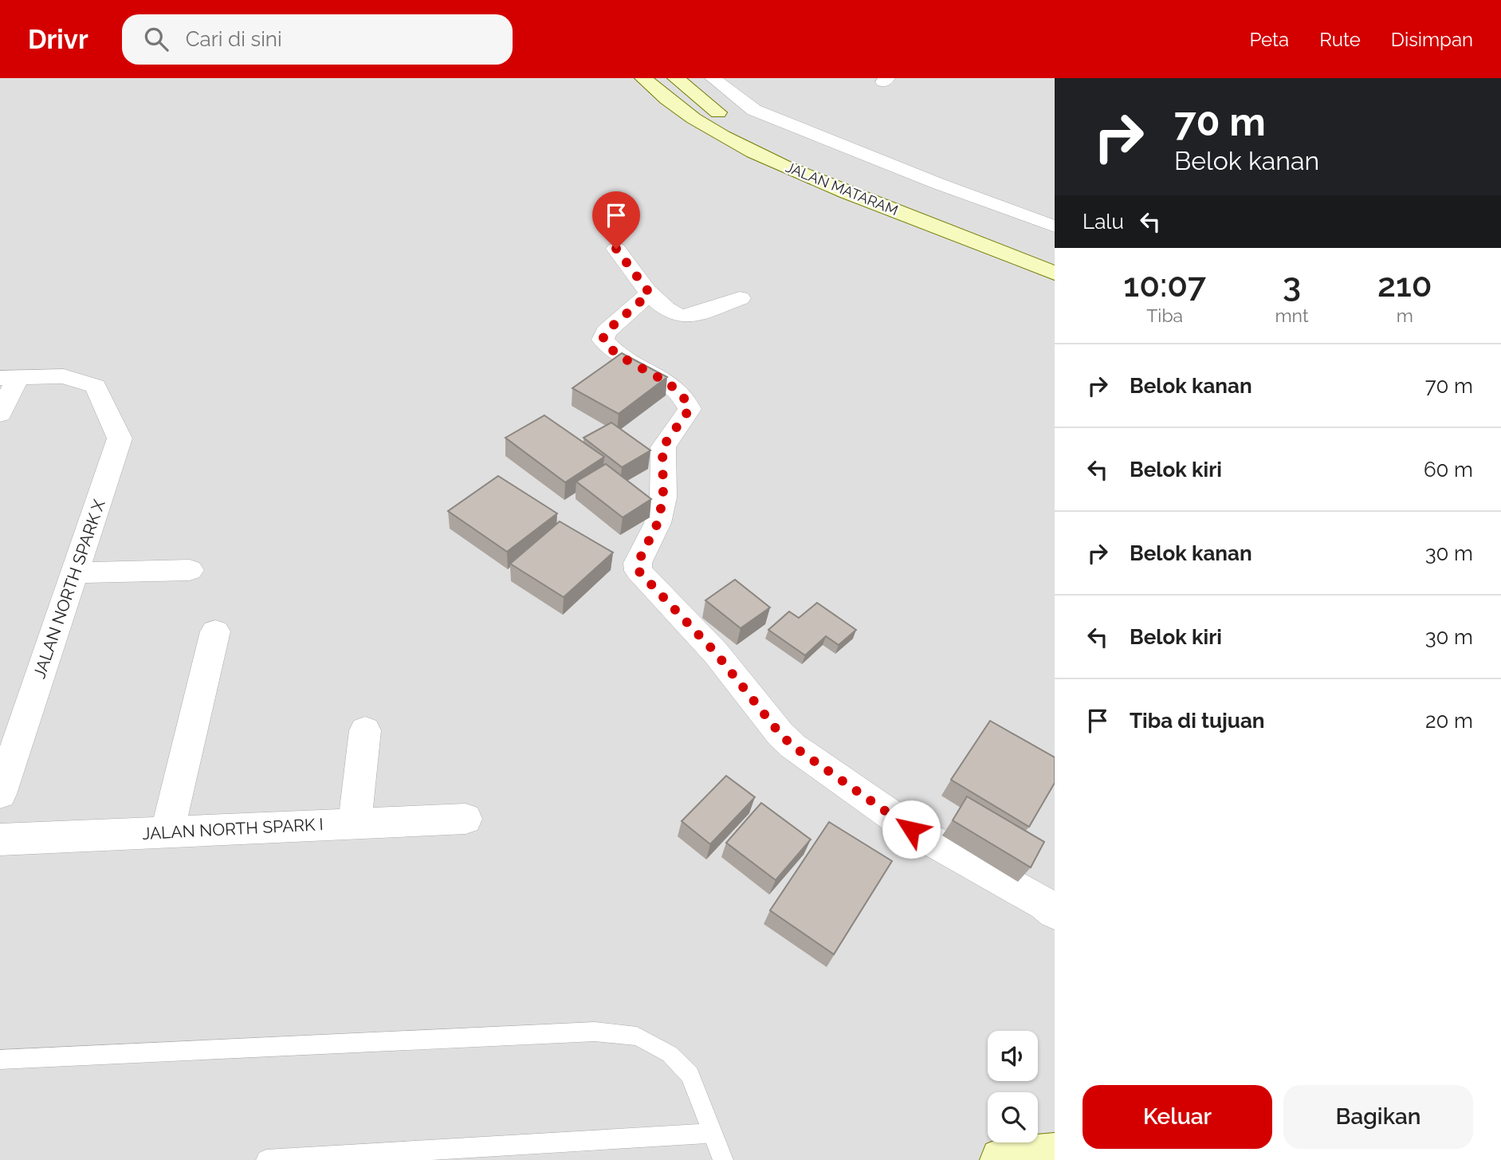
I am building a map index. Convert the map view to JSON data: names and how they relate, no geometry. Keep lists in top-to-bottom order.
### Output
{
  "streets": {
    "street": ["JALAN MATARAM", "JALAN NORTH SPARK X", "JALAN NORTH SPARK I"]
  },
  "page": {
    "header": "Drivr",
    "search": "Cari di sini",
    "nav": ["Peta", "Rute", "Disimpan"],
    "turn": ["70 m", "Belok kanan"],
    "then": "Lalu",
    "eta": [
      "10:07",
      "Tiba",
      "3",
      "mnt",
      "210",
      "m"
    ],
    "list": [
      {
        "name": "Belok kanan",
        "value": "70 m"
      },
      {
        "name": "Belok kiri",
        "value": "60 m"
      },
      {
        "name": "Belok kanan",
        "value": "30 m"
      },
      {
        "name": "Belok kiri",
        "value": "30 m"
      },
      {
        "name": "Tiba di tujuan",
        "value": "20 m"
      }
    ],
    "buttons": ["Keluar", "Bagikan"]
  }
}
